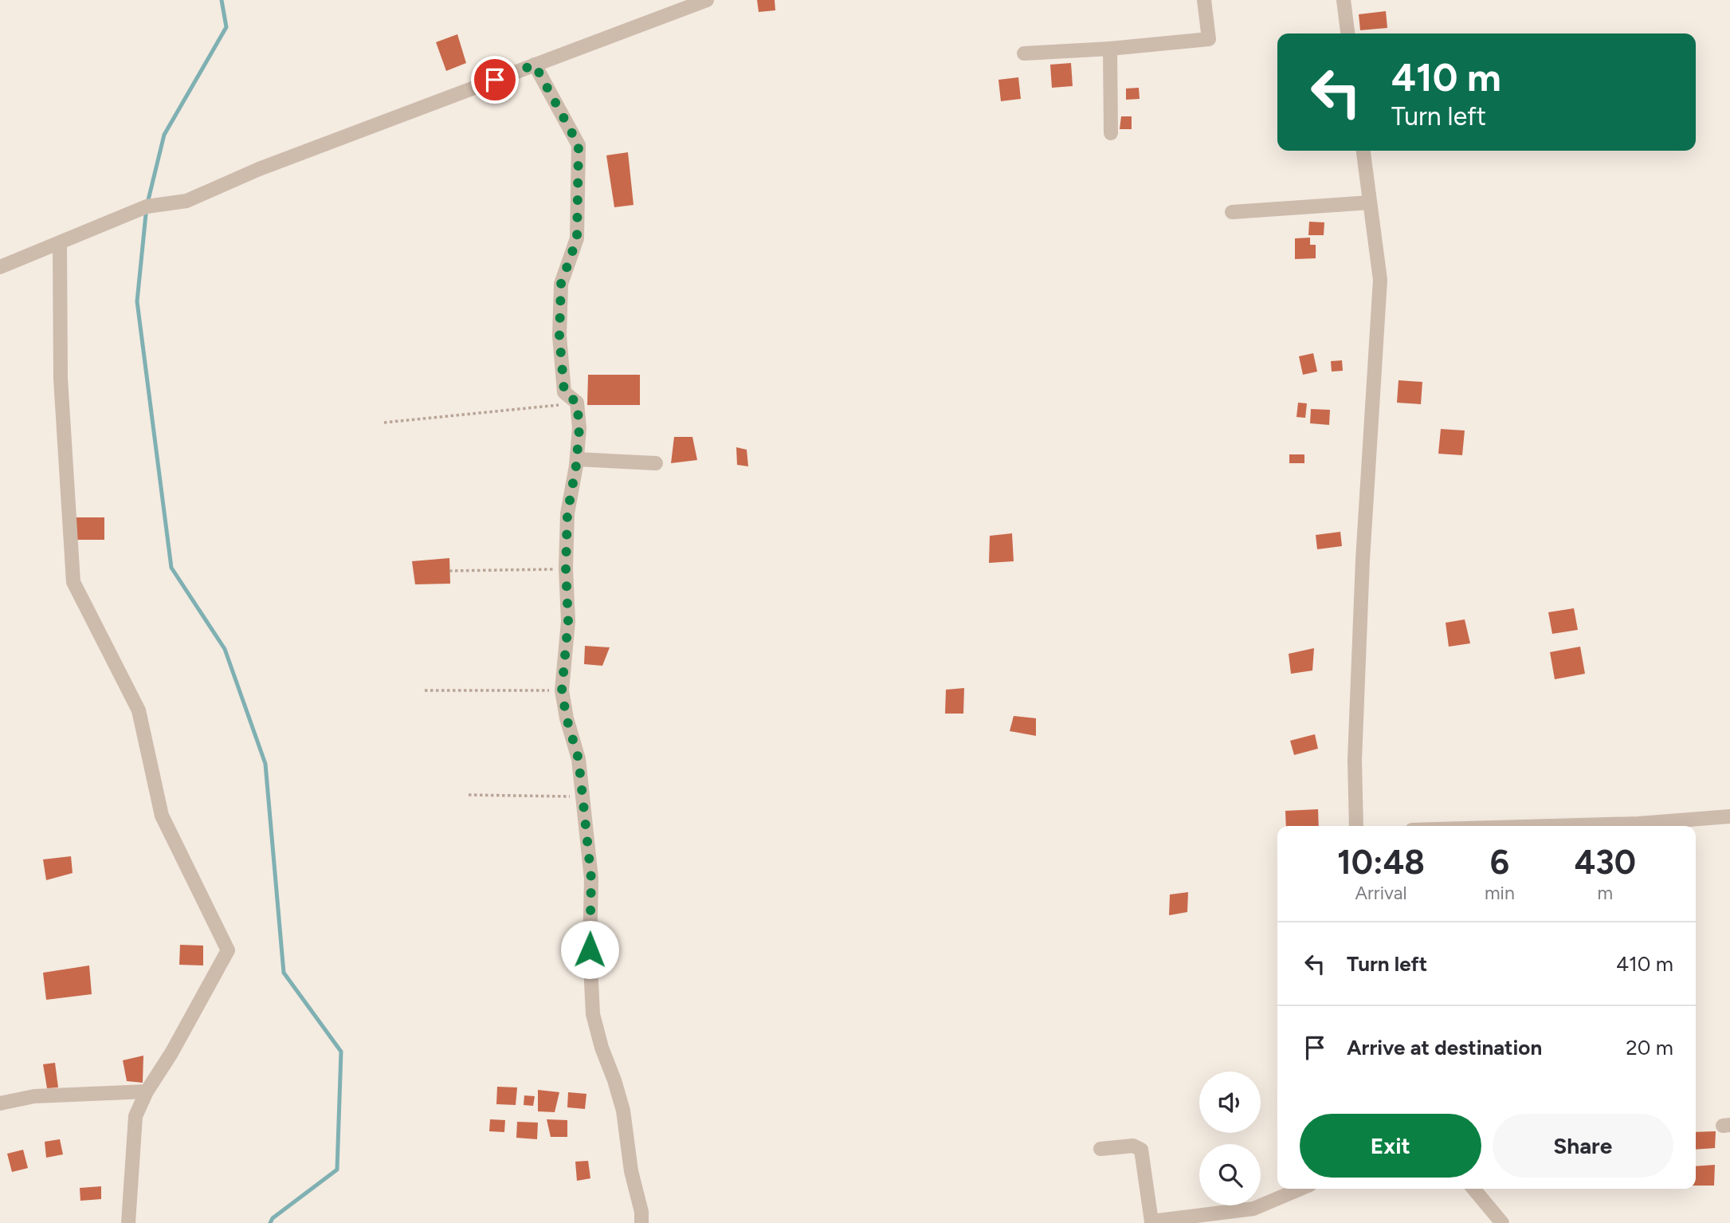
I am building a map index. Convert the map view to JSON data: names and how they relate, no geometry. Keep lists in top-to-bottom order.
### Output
{
  "page": {
    "turn": ["410 m", "Turn left"],
    "eta": [
      "10:48",
      "Arrival",
      "6",
      "min",
      "430",
      "m"
    ],
    "list": [
      {
        "name": "Turn left",
        "value": "410 m"
      },
      {
        "name": "Arrive at destination",
        "value": "20 m"
      }
    ],
    "buttons": ["Exit", "Share"]
  }
}
